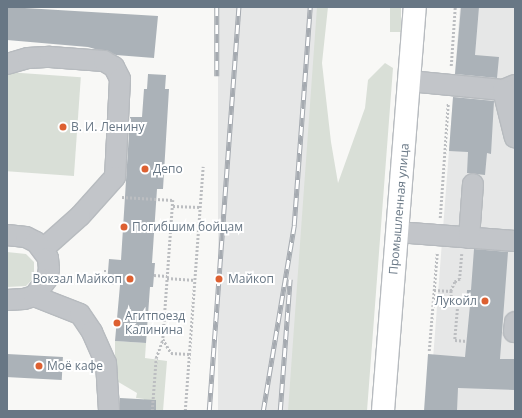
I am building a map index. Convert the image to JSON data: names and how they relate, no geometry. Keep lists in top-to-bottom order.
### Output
{
  "streets": {
    "main road": ["Промышленная улица"]
  },
  "places": [
    "В. И. Ленину",
    "Депо",
    "Погибшим бойцам",
    "Вокзал Майкоп",
    "Майкоп",
    "Лукойл",
    "Агитпоезд Калинина",
    "Моё кафе"
  ]
}
